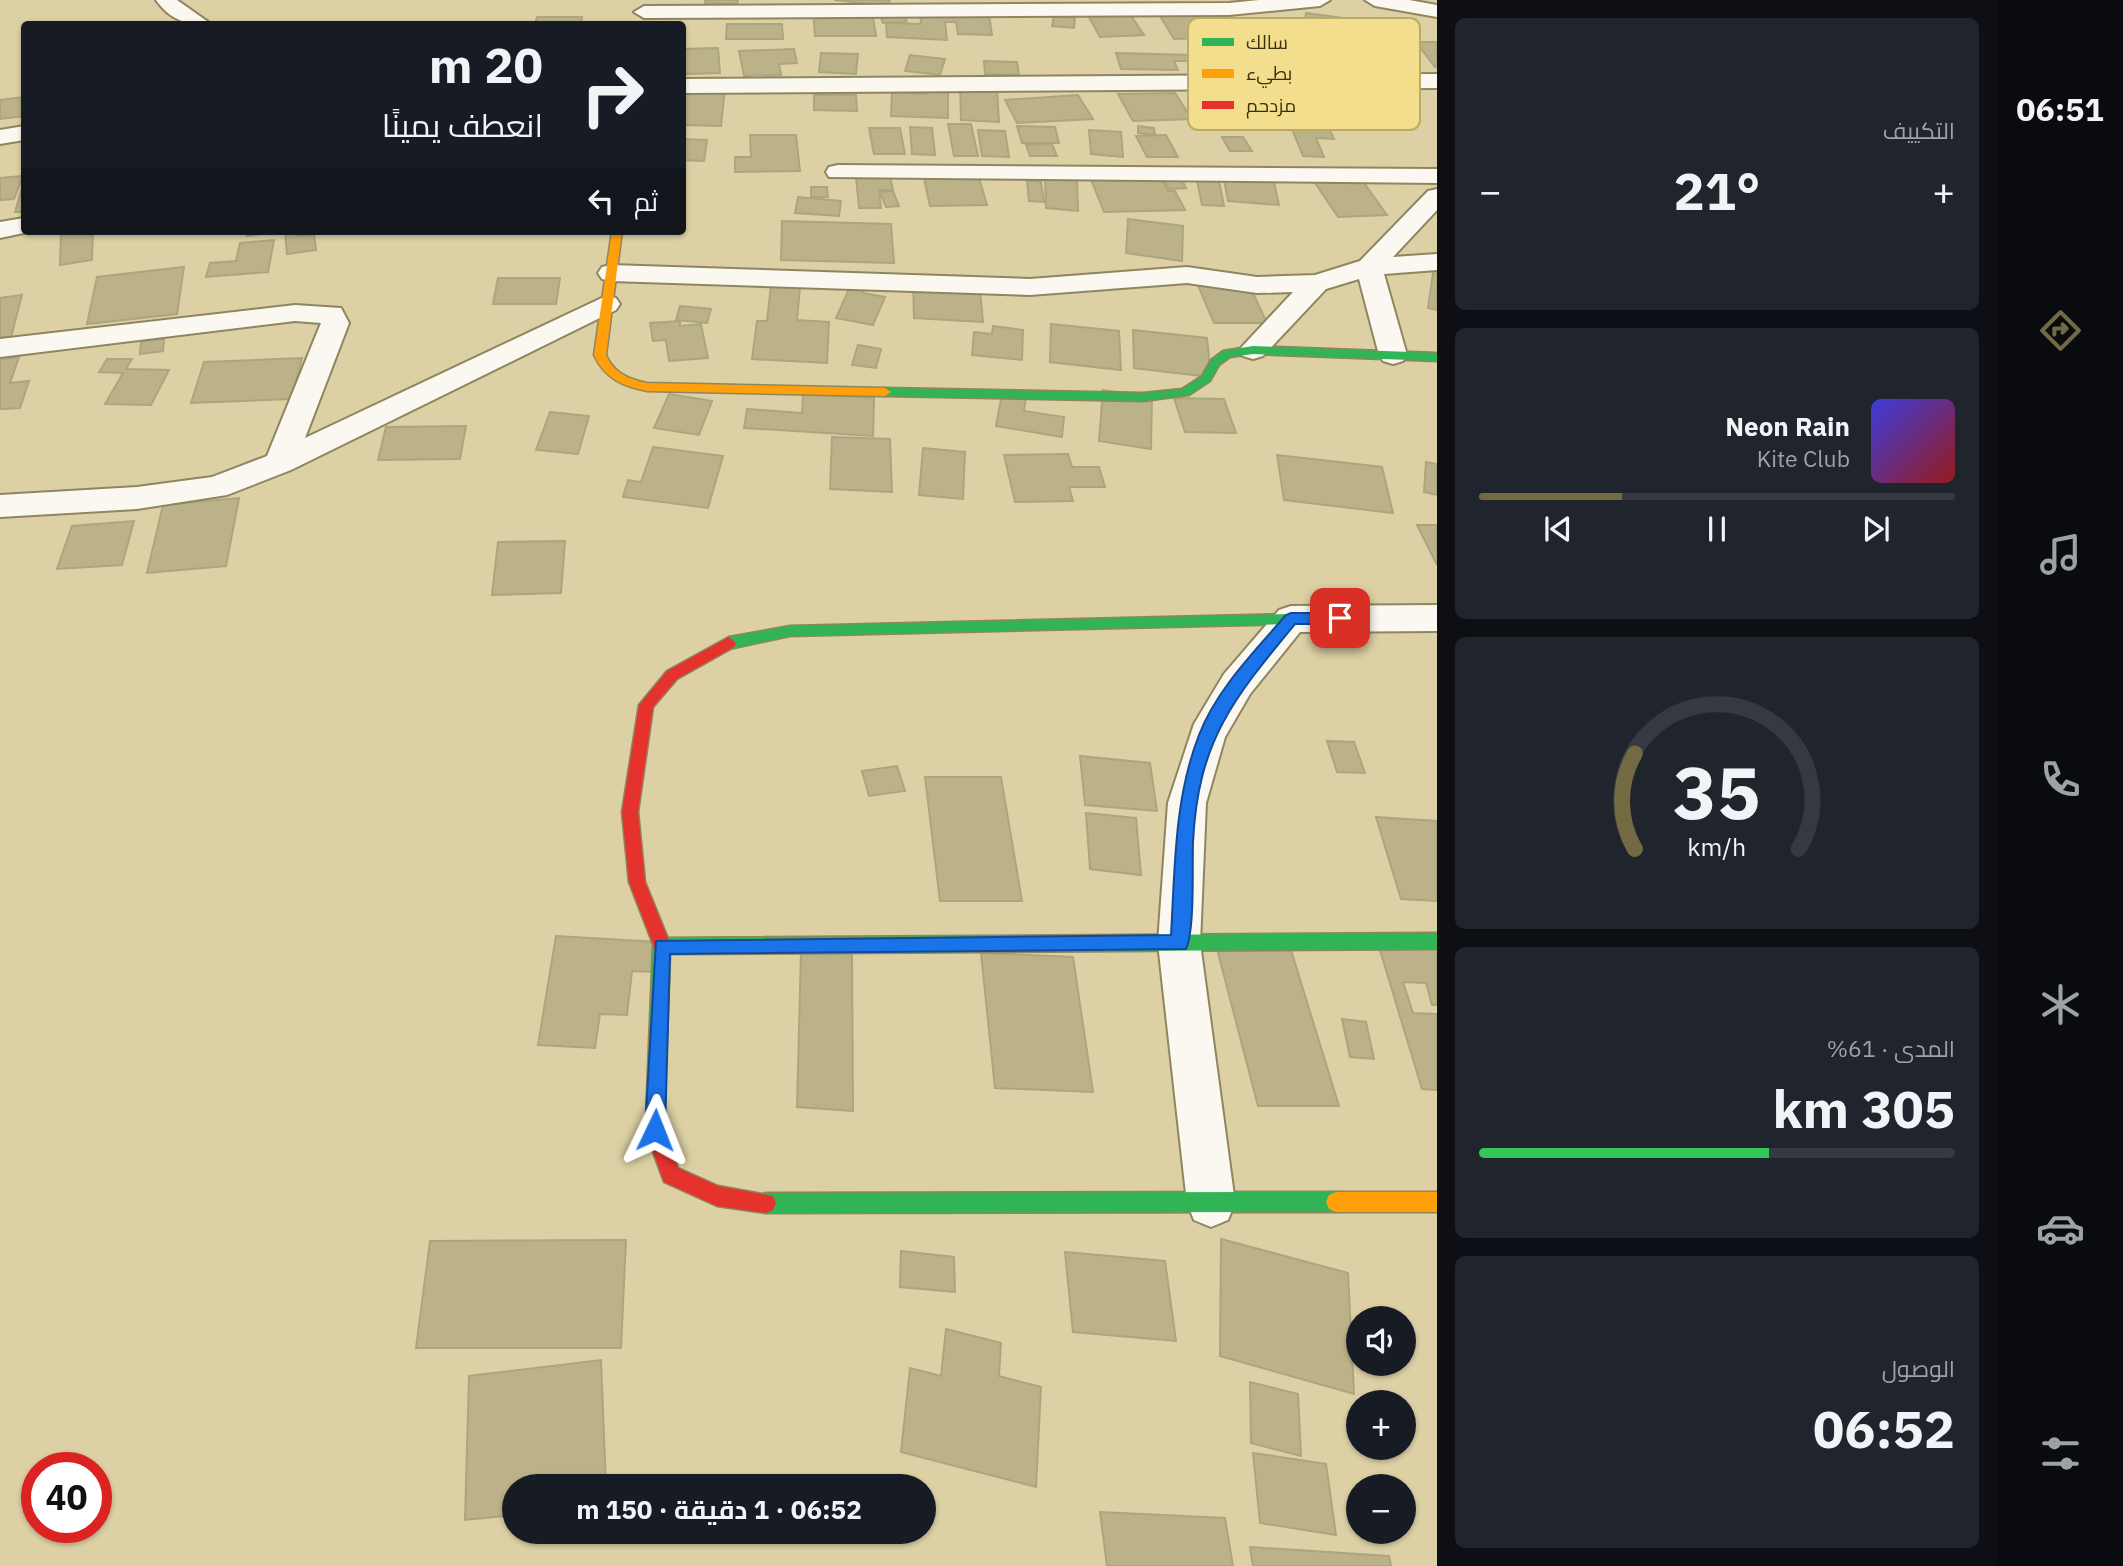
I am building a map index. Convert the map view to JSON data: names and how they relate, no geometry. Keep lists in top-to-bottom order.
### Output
{
  "legend": ["سالك", "بطيء", "مزدحم"],
  "page": {
    "tabs": "06:51",
    "tile": [
      "التكييف",
      ["المدى · 61%", "305 km"],
      ["الوصول", "06:52"]
    ],
    "turn": ["20 m", "انعطف يمينًا"],
    "heat": ["−", "21°", "+"],
    "then": "ثم",
    "song": ["Neon Rain", "Kite Club"],
    "map_buttons": ["+", "−"],
    "limit": "40",
    "trip": "06:52 · 1 دقيقة · 150 m",
    "gauge": ["35", "km/h"]
  }
}
